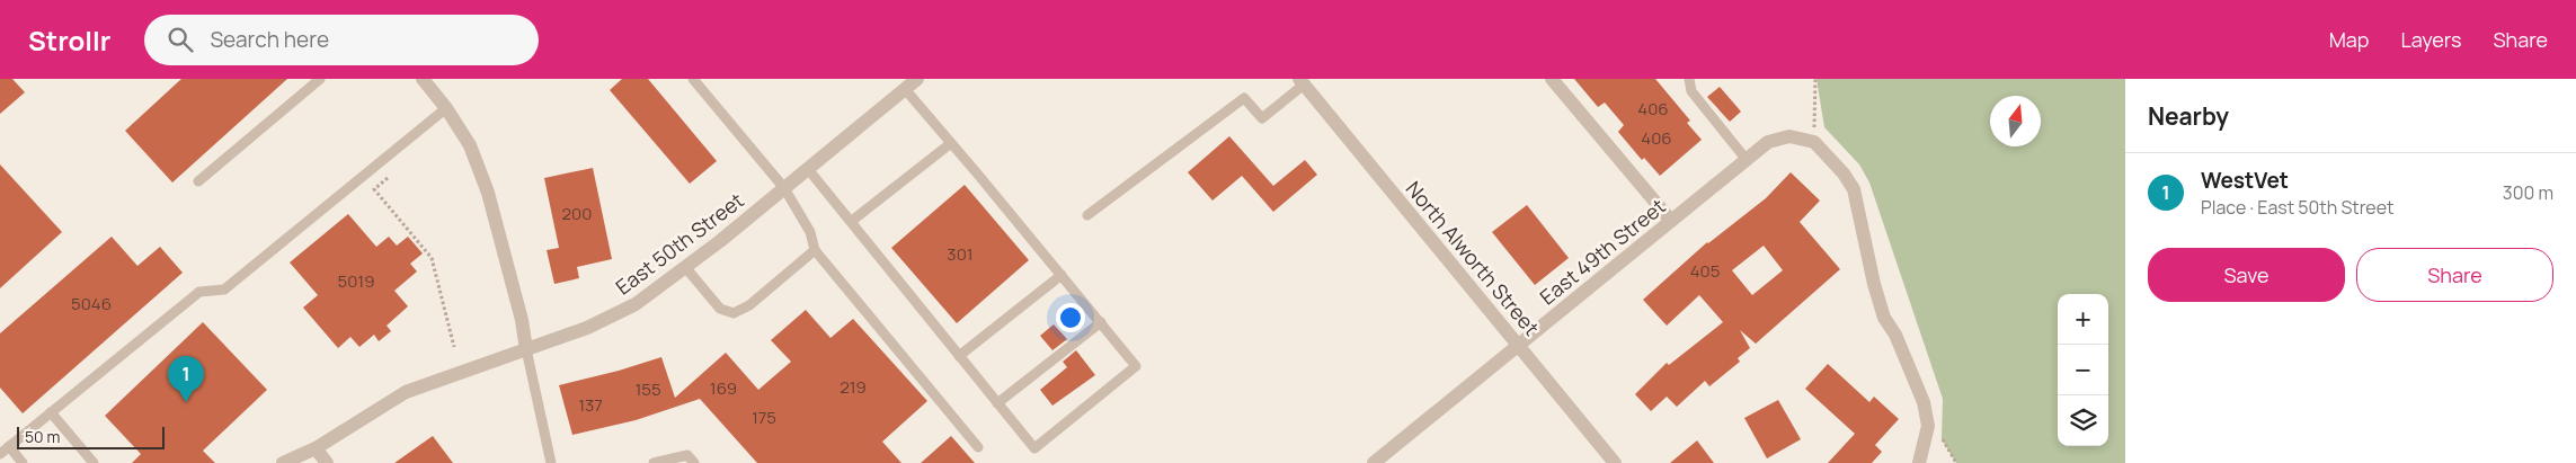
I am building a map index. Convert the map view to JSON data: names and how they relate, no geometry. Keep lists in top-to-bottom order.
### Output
{
  "streets": {
    "street": ["East 50th Street", "East 49th Street", "North Alworth Street"]
  },
  "crossings": [
    ["East 49th Street", "North Alworth Street"]
  ],
  "house_numbers": [
    "406",
    "406",
    "200",
    "301",
    "405",
    "5019",
    "5046",
    "219",
    "169",
    "155",
    "137",
    "175"
  ],
  "scale_bar": "50 m",
  "north": "top",
  "page": {
    "header": "Strollr",
    "search": "Search here",
    "nav": ["Map", "Layers", "Share"],
    "heading": "Nearby",
    "list": [
      {
        "mark": "1",
        "name": "WestVet",
        "note": "Place · East 50th Street",
        "value": "300 m"
      }
    ],
    "buttons": ["Save", "Share"],
    "map_buttons": ["+", "−"],
    "pins": "1",
    "scale": "50 m"
  }
}
